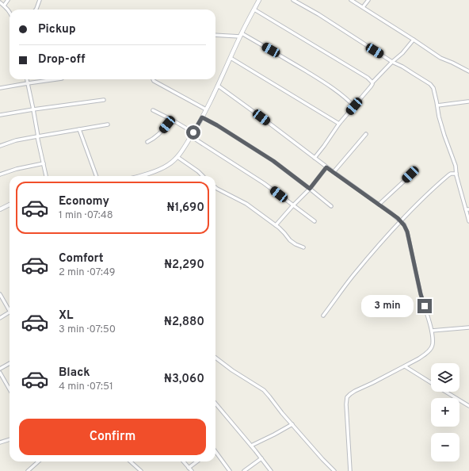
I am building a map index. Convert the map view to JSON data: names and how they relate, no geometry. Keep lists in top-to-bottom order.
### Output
{
  "page": {
    "banner": ["Pickup", "Drop-off"],
    "list": [
      {
        "name": "Economy",
        "note": "1 min · 07:48",
        "value": "₦1,690"
      },
      {
        "name": "Comfort",
        "note": "2 min · 07:49",
        "value": "₦2,290"
      },
      {
        "name": "XL",
        "note": "3 min · 07:50",
        "value": "₦2,880"
      },
      {
        "name": "Black",
        "note": "4 min · 07:51",
        "value": "₦3,060"
      }
    ],
    "bubble": "3 min",
    "map_buttons": ["+", "−"],
    "buttons": "Confirm"
  }
}
